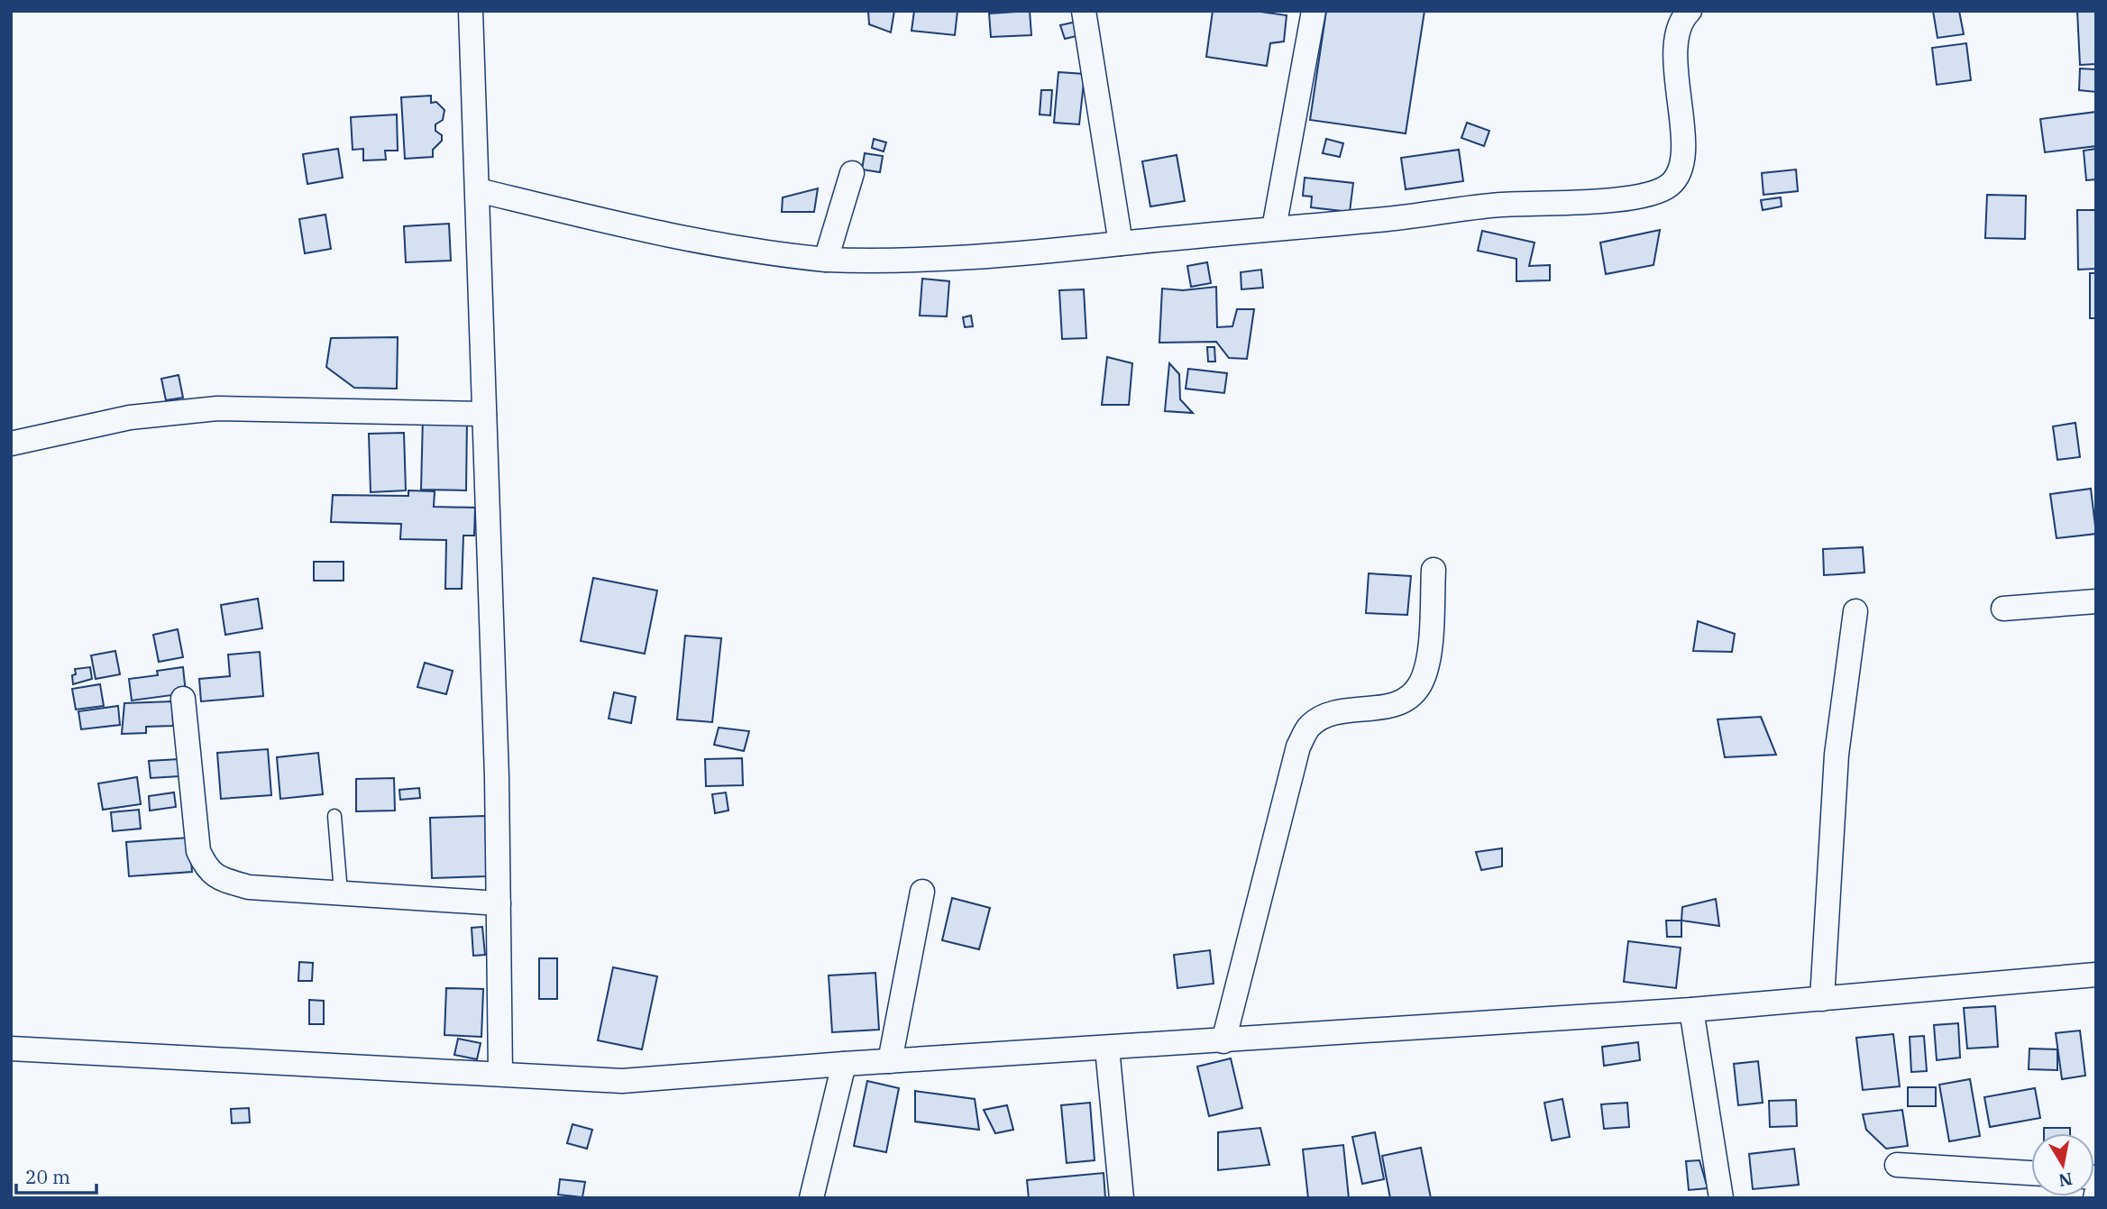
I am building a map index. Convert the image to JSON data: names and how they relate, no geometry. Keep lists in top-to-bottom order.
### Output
{
  "scale_bar": "20 m",
  "north": "bottom"
}
